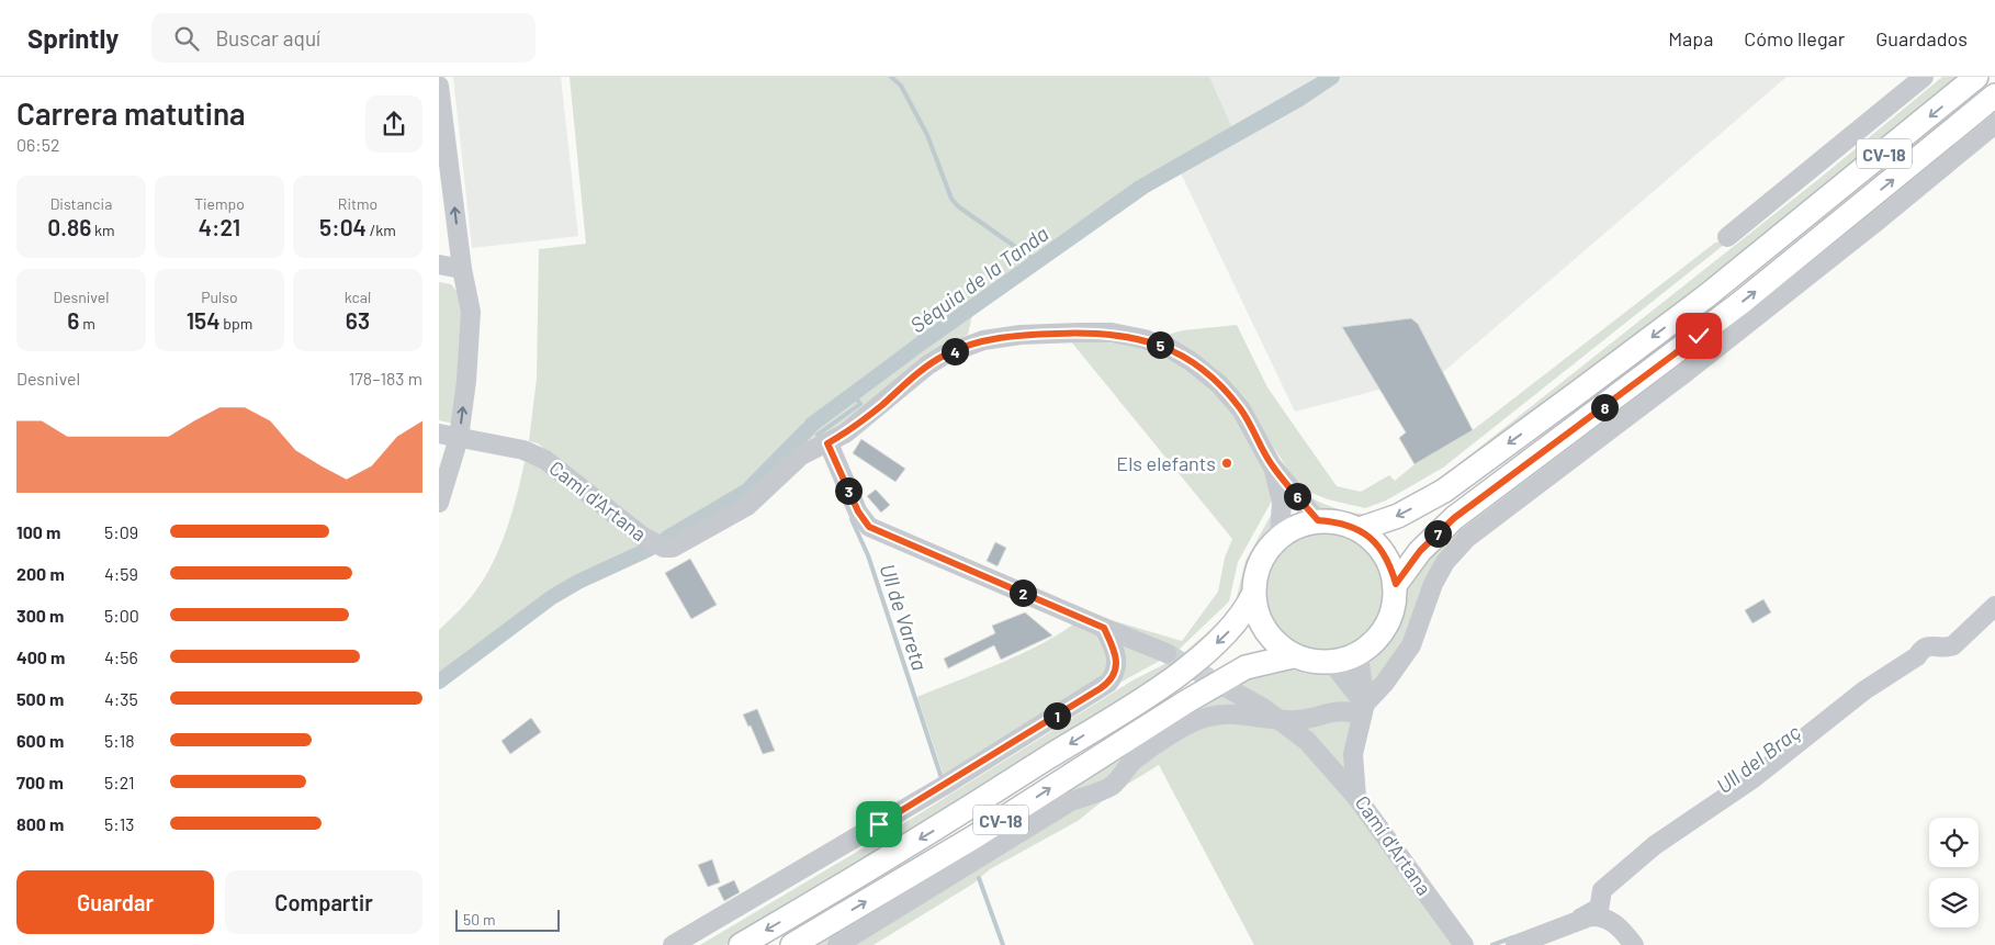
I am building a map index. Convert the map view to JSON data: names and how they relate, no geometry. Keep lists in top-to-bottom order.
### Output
{
  "streets": {
    "main road": ["CV-18"],
    "street": ["Camí d'Artana"]
  },
  "crossings": [
    ["CV-18", "Camí d'Artana"]
  ],
  "water": ["Séquia de la Tanda", "Ull de Vareta", "Ull del Braç"],
  "places": ["Els elefants"],
  "scale_bar": "50 m",
  "page": {
    "header": "Sprintly",
    "search": "Buscar aquí",
    "nav": ["Mapa", "Cómo llegar", "Guardados"],
    "heading": ["Carrera matutina", "06:52"],
    "stats": [
      ["Distancia", "0.86 km"],
      ["Tiempo", "4:21"],
      ["Ritmo", "5:04 /km"],
      ["Desnivel", "6 m"],
      ["Pulso", "154 bpm"],
      ["kcal", "63"]
    ],
    "pins": [
      "5",
      "4",
      "8",
      "3",
      "6",
      "7",
      "2",
      "1"
    ],
    "chart": ["Desnivel", "178–183 m"],
    "list": [
      {
        "name": "100 m",
        "note": "5:09"
      },
      {
        "name": "200 m",
        "note": "4:59"
      },
      {
        "name": "300 m",
        "note": "5:00"
      },
      {
        "name": "400 m",
        "note": "4:56"
      },
      {
        "name": "500 m",
        "note": "4:35"
      },
      {
        "name": "600 m",
        "note": "5:18"
      },
      {
        "name": "700 m",
        "note": "5:21"
      },
      {
        "name": "800 m",
        "note": "5:13"
      }
    ],
    "buttons": ["Guardar", "Compartir"],
    "scale": "50 m"
  }
}
